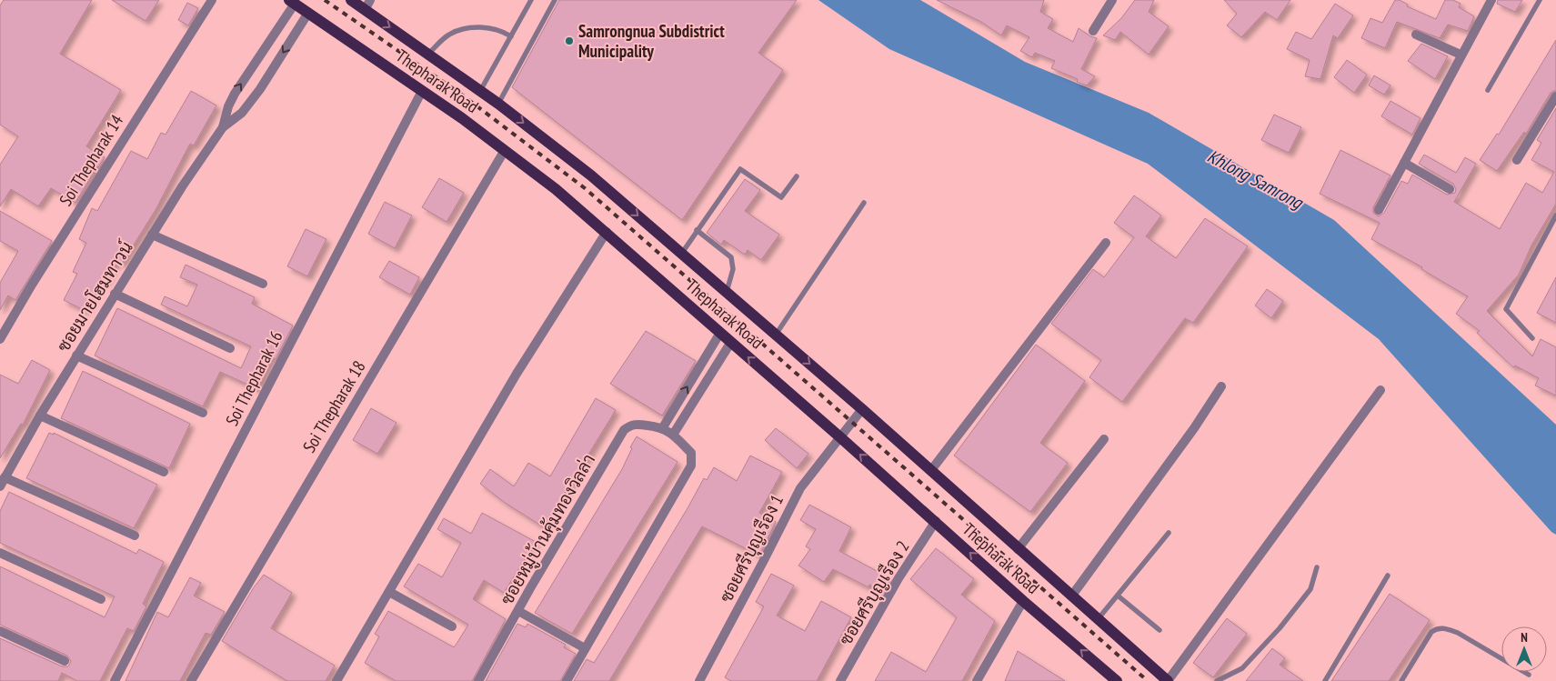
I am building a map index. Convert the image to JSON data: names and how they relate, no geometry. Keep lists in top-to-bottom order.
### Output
{
  "streets": {
    "main road": ["Thepharak Road"],
    "street": [
      "Soi Thepharak 14",
      "ซอยมายโฮมทาวน์",
      "Soi Thepharak 16",
      "Soi Thepharak 18",
      "ซอยหมู่บ้านคุ้มทองวิลล่า",
      "ซอยศรีบุญเรือง 1",
      "ซอยศรีบุญเรือง 2"
    ]
  },
  "crossings": [
    ["Thepharak Road", "Soi Thepharak 16"],
    ["Thepharak Road", "Soi Thepharak 18"],
    ["Thepharak Road", "ซอยศรีบุญเรือง 1"],
    ["Thepharak Road", "ซอยศรีบุญเรือง 2"]
  ],
  "water": ["Khlong Samrong"],
  "places": ["Samrongnua Subdistrict Municipality"],
  "north": "top"
}
